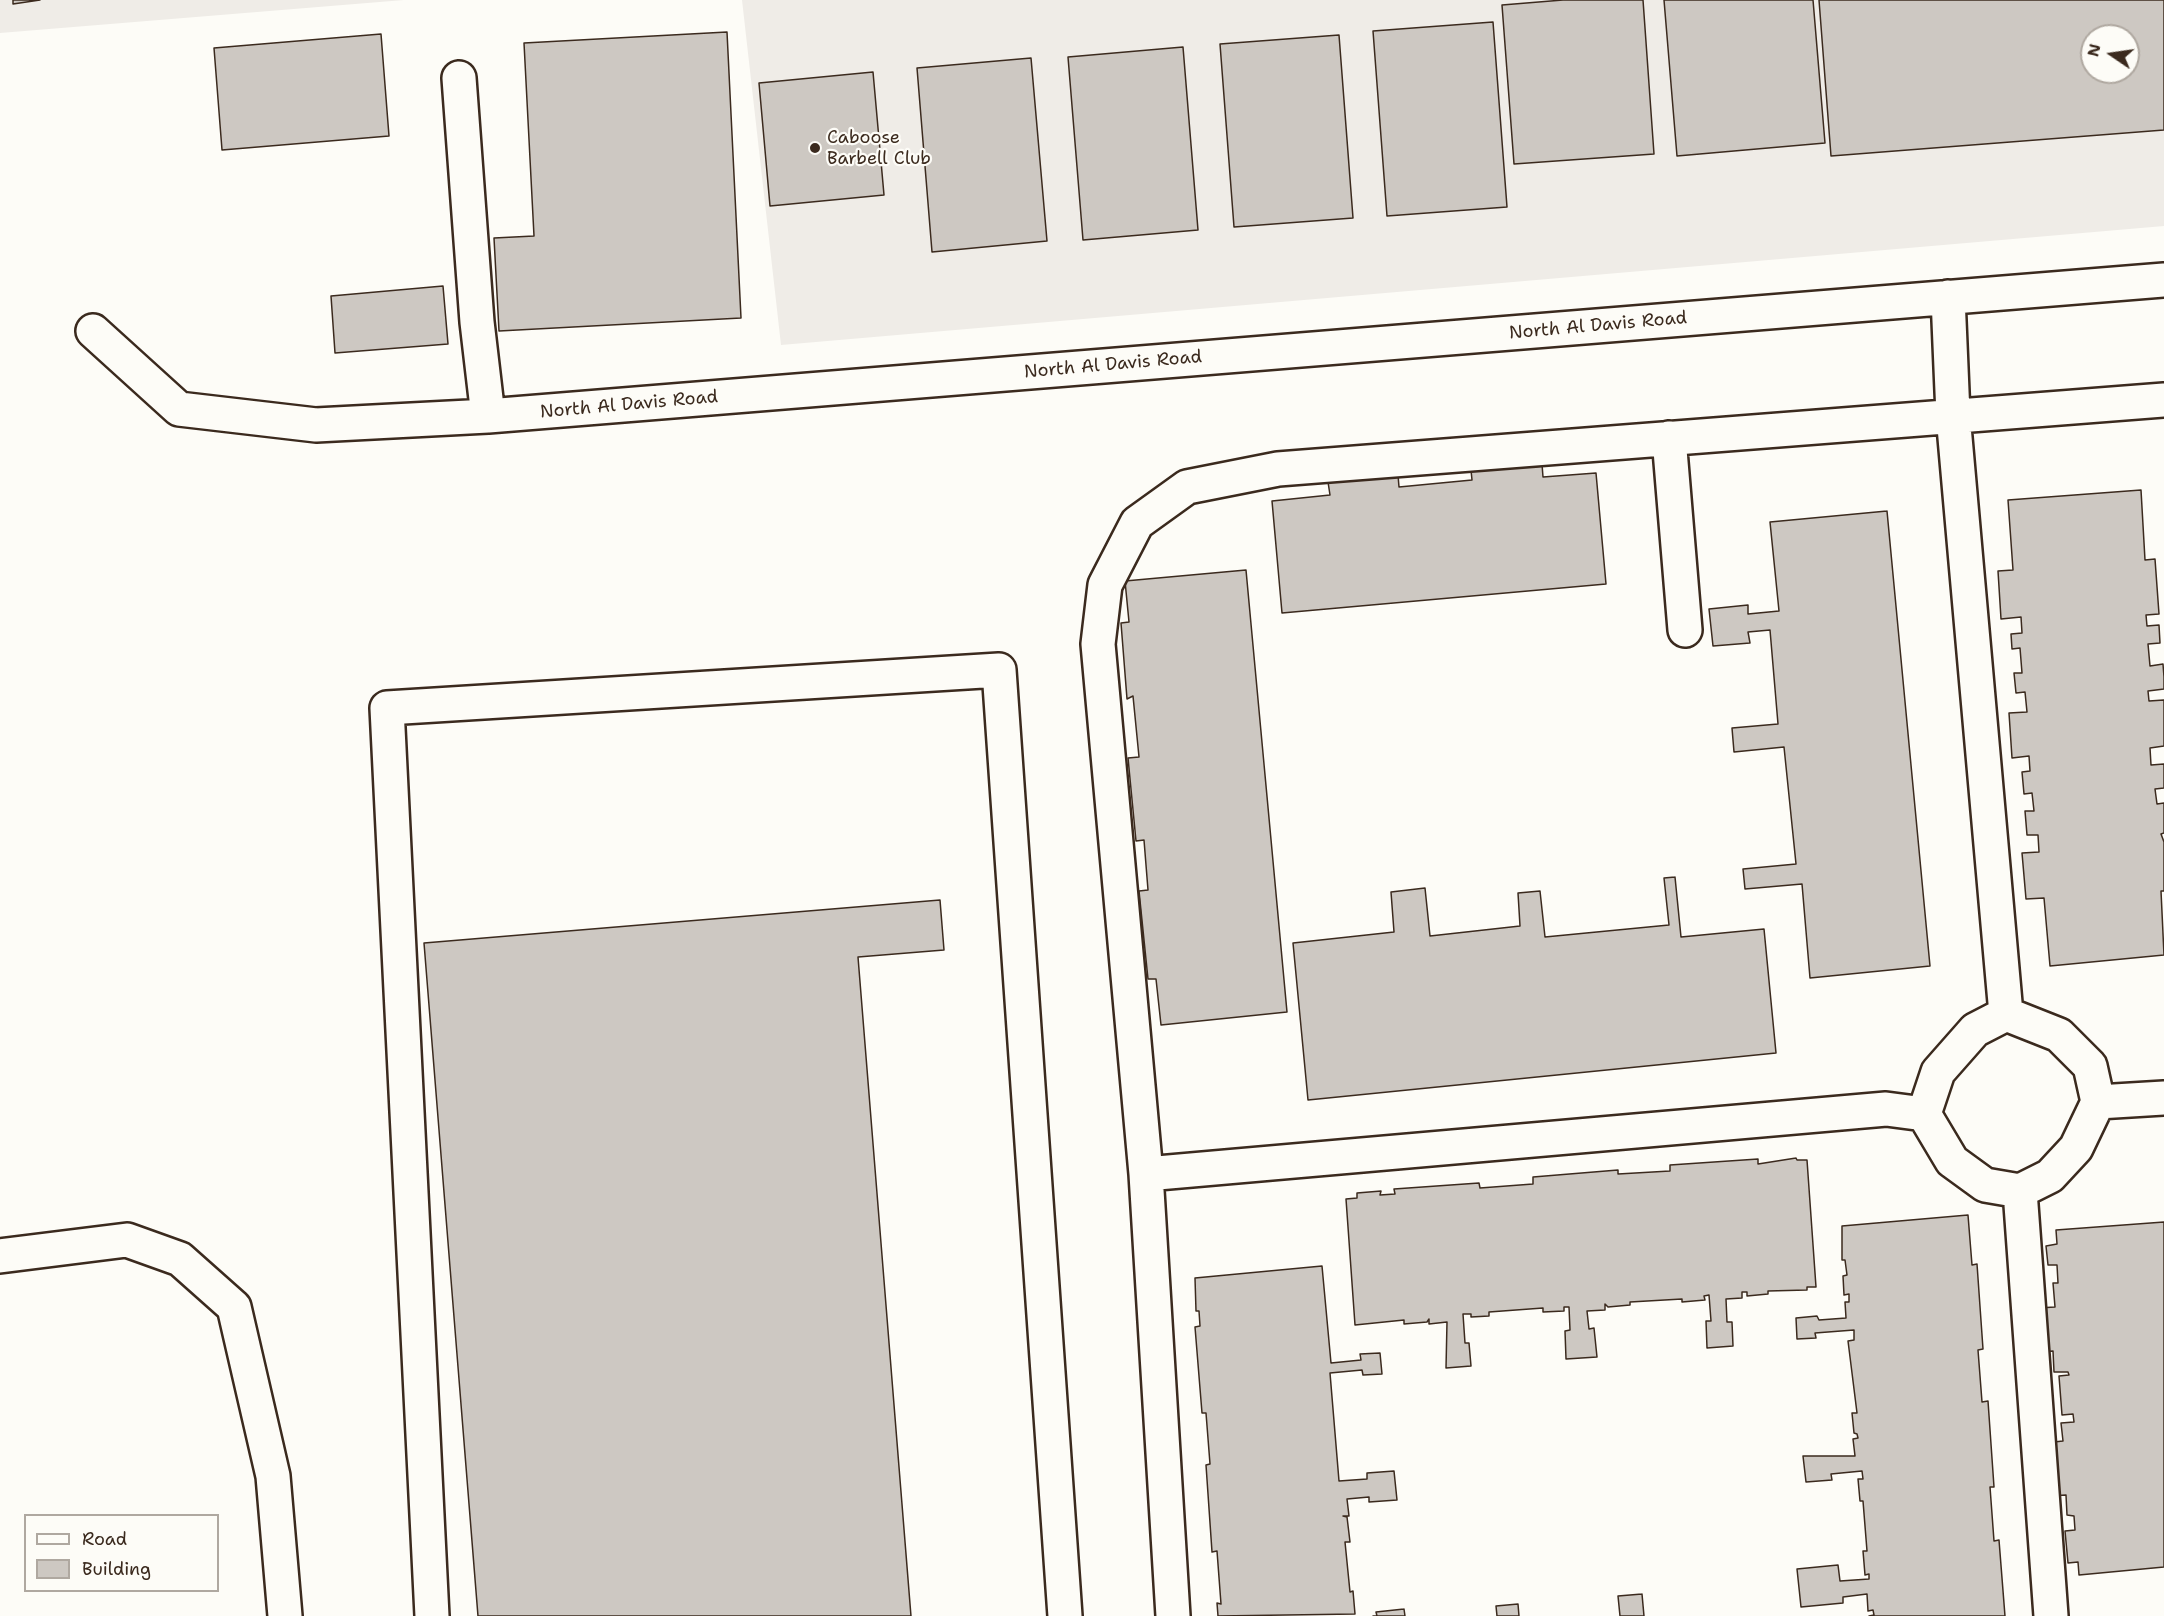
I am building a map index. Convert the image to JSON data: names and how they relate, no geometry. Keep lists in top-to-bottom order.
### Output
{
  "streets": {
    "street": ["North Al Davis Road"]
  },
  "places": ["Caboose Barbell Club"],
  "legend": ["Road", "Building"],
  "north": "left"
}
